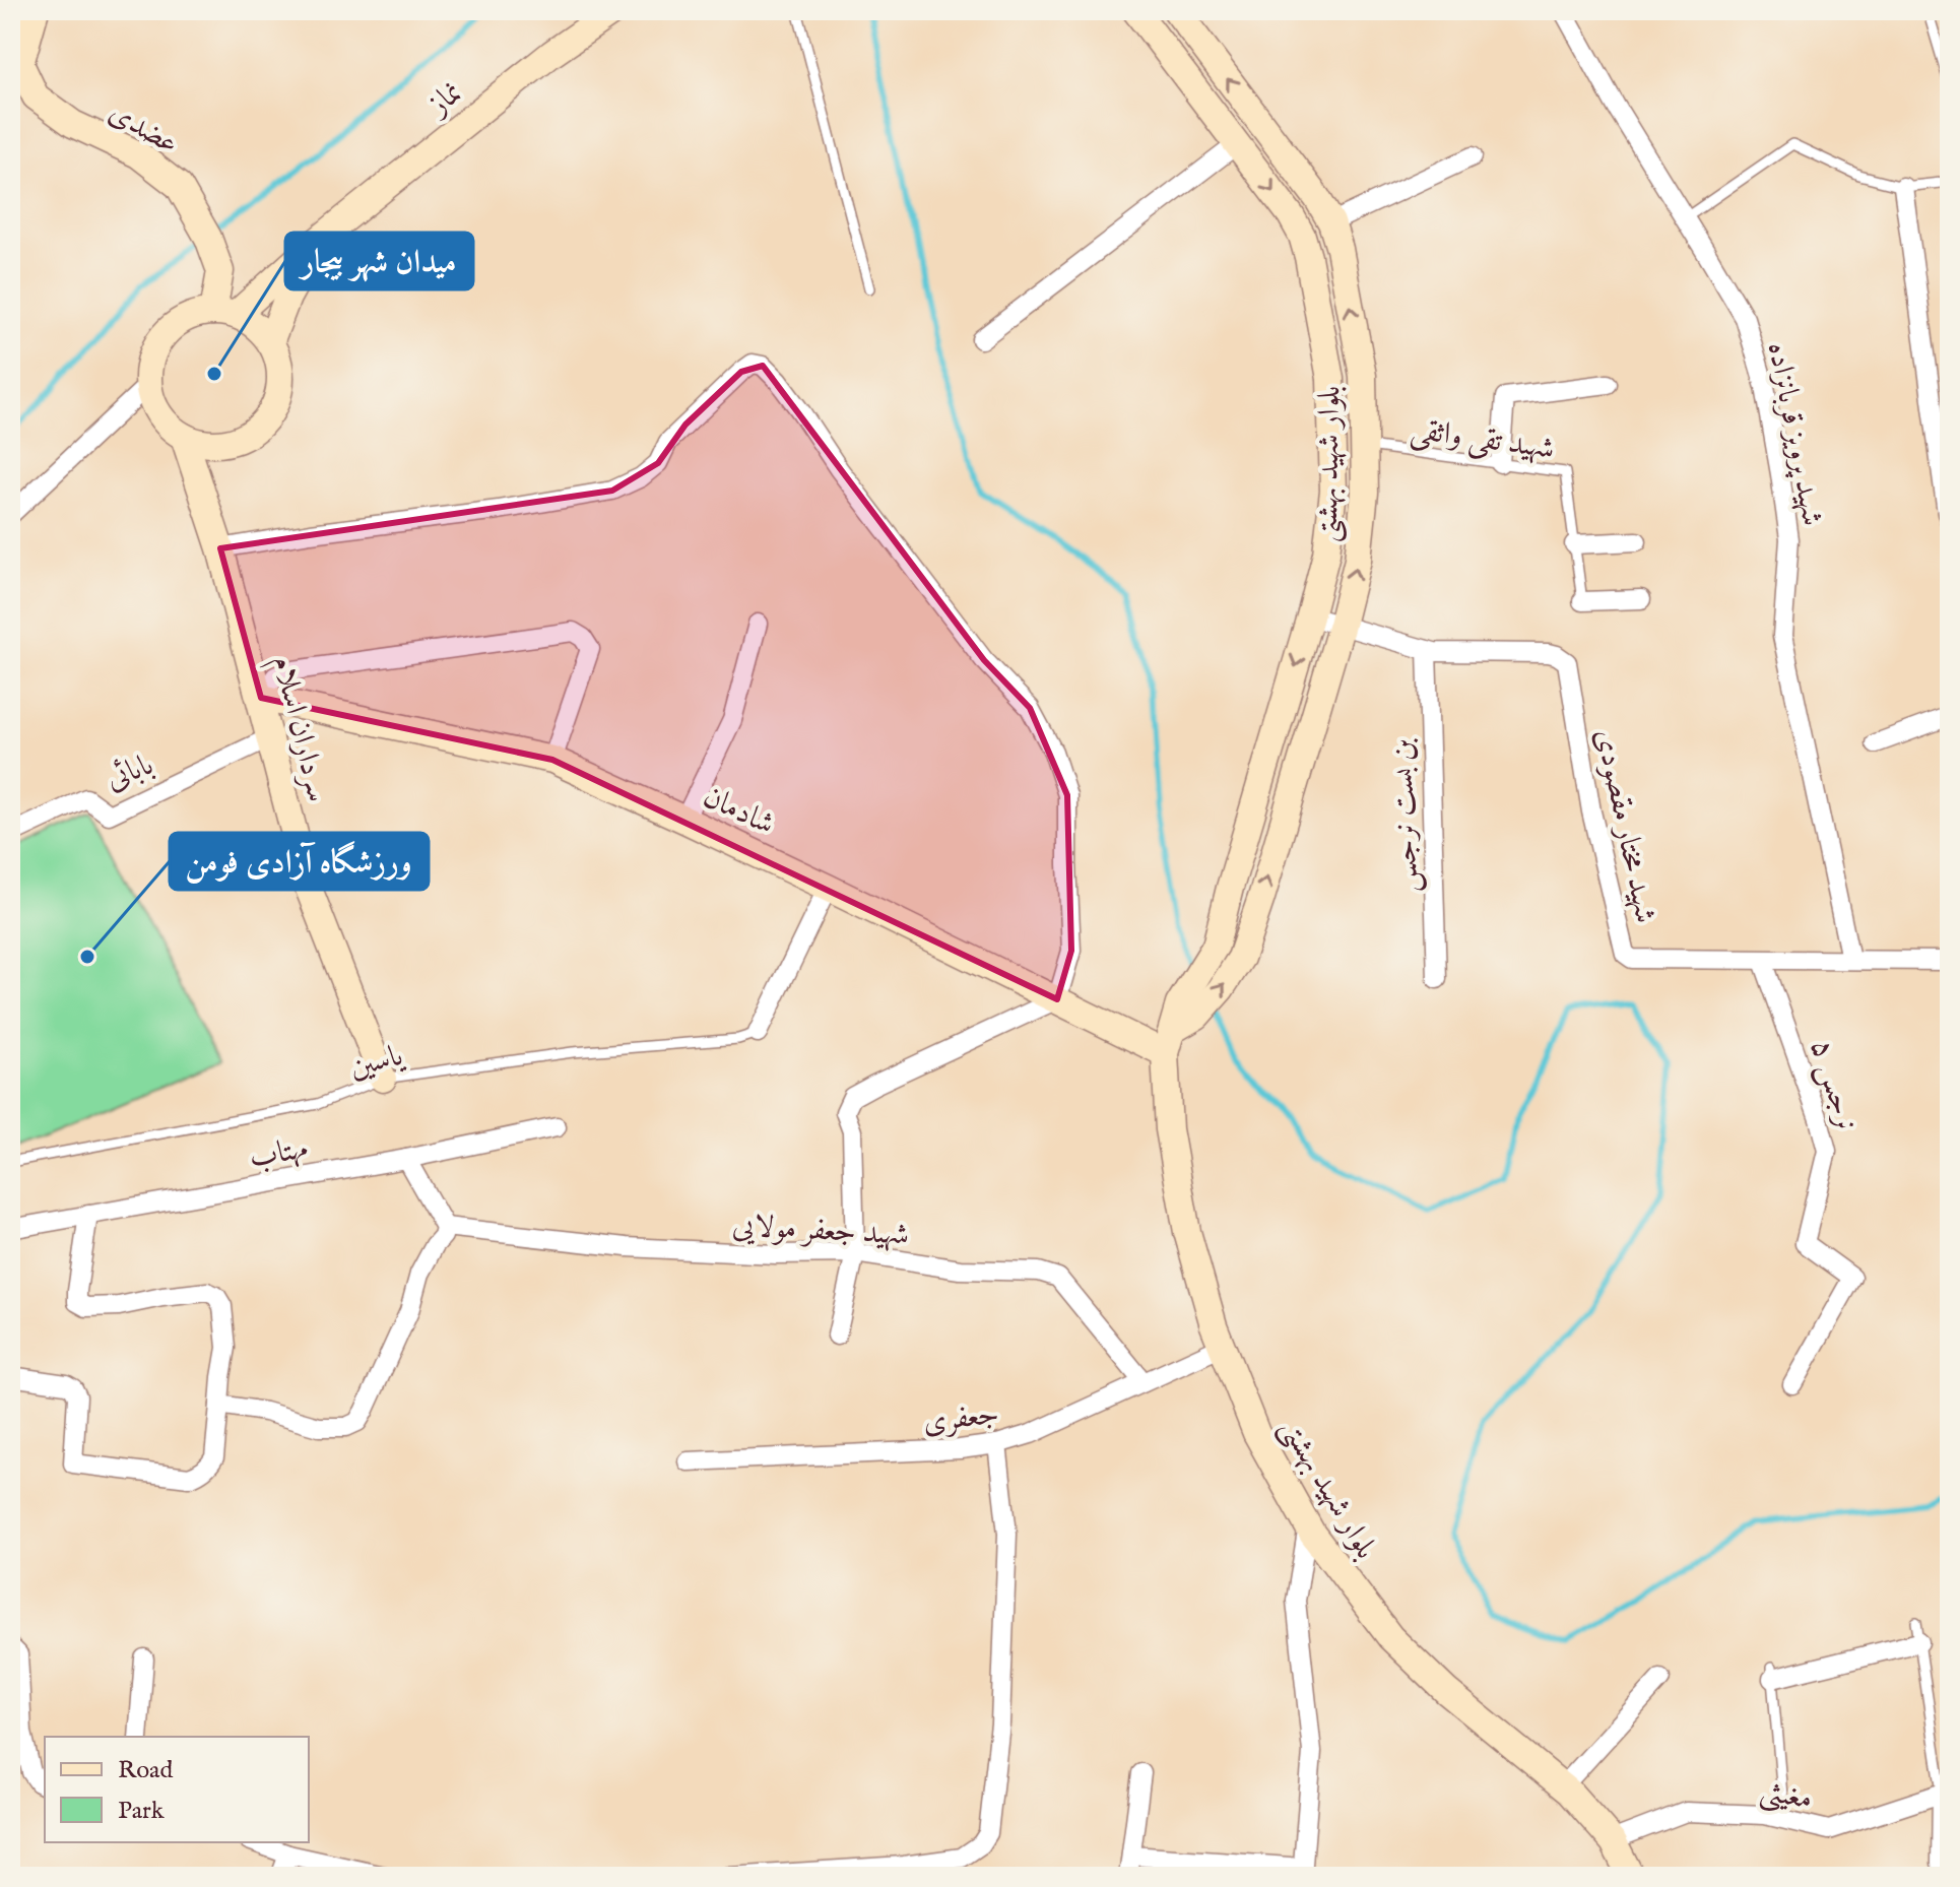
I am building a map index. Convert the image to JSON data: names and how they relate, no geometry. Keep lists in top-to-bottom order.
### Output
{
  "streets": {
    "main road": [
      "نماز",
      "عضدی",
      "بلوار شهید بهشتی",
      "سرداران اسلام",
      "شادمان"
    ],
    "street": [
      "شهید پرویز قربانزاده",
      "بابائی",
      "بن بست نرجس",
      "شهید مختار مقصودی",
      "نرجس ۵",
      "مهتاب",
      "شهید جعفر مولایی",
      "جعفری",
      "مغیثی"
    ],
    "lane": ["شهید تقی واثقی", "یاسین"]
  },
  "crossings": [
    ["نماز", "عضدی"],
    ["نماز", "سرداران اسلام"],
    ["عضدی", "سرداران اسلام"],
    ["شهید پرویز قربانزاده", "شهید مختار مقصودی"],
    ["شهید تقی واثقی", "بلوار شهید بهشتی"],
    ["بلوار شهید بهشتی", "شادمان"],
    ["بلوار شهید بهشتی", "شهید مختار مقصودی"],
    ["بلوار شهید بهشتی", "جعفری"],
    ["بلوار شهید بهشتی", "مغیثی"],
    ["سرداران اسلام", "بابائی"],
    ["سرداران اسلام", "شادمان"],
    ["سرداران اسلام", "یاسین"],
    ["بن بست نرجس", "شهید مختار مقصودی"],
    ["شهید مختار مقصودی", "نرجس ۵"],
    ["شهید جعفر مولایی", "جعفری"]
  ],
  "places": ["میدان شهر بیجار", "ورزشگاه آزادی فومن"],
  "legend": ["Road", "Park"]
}
